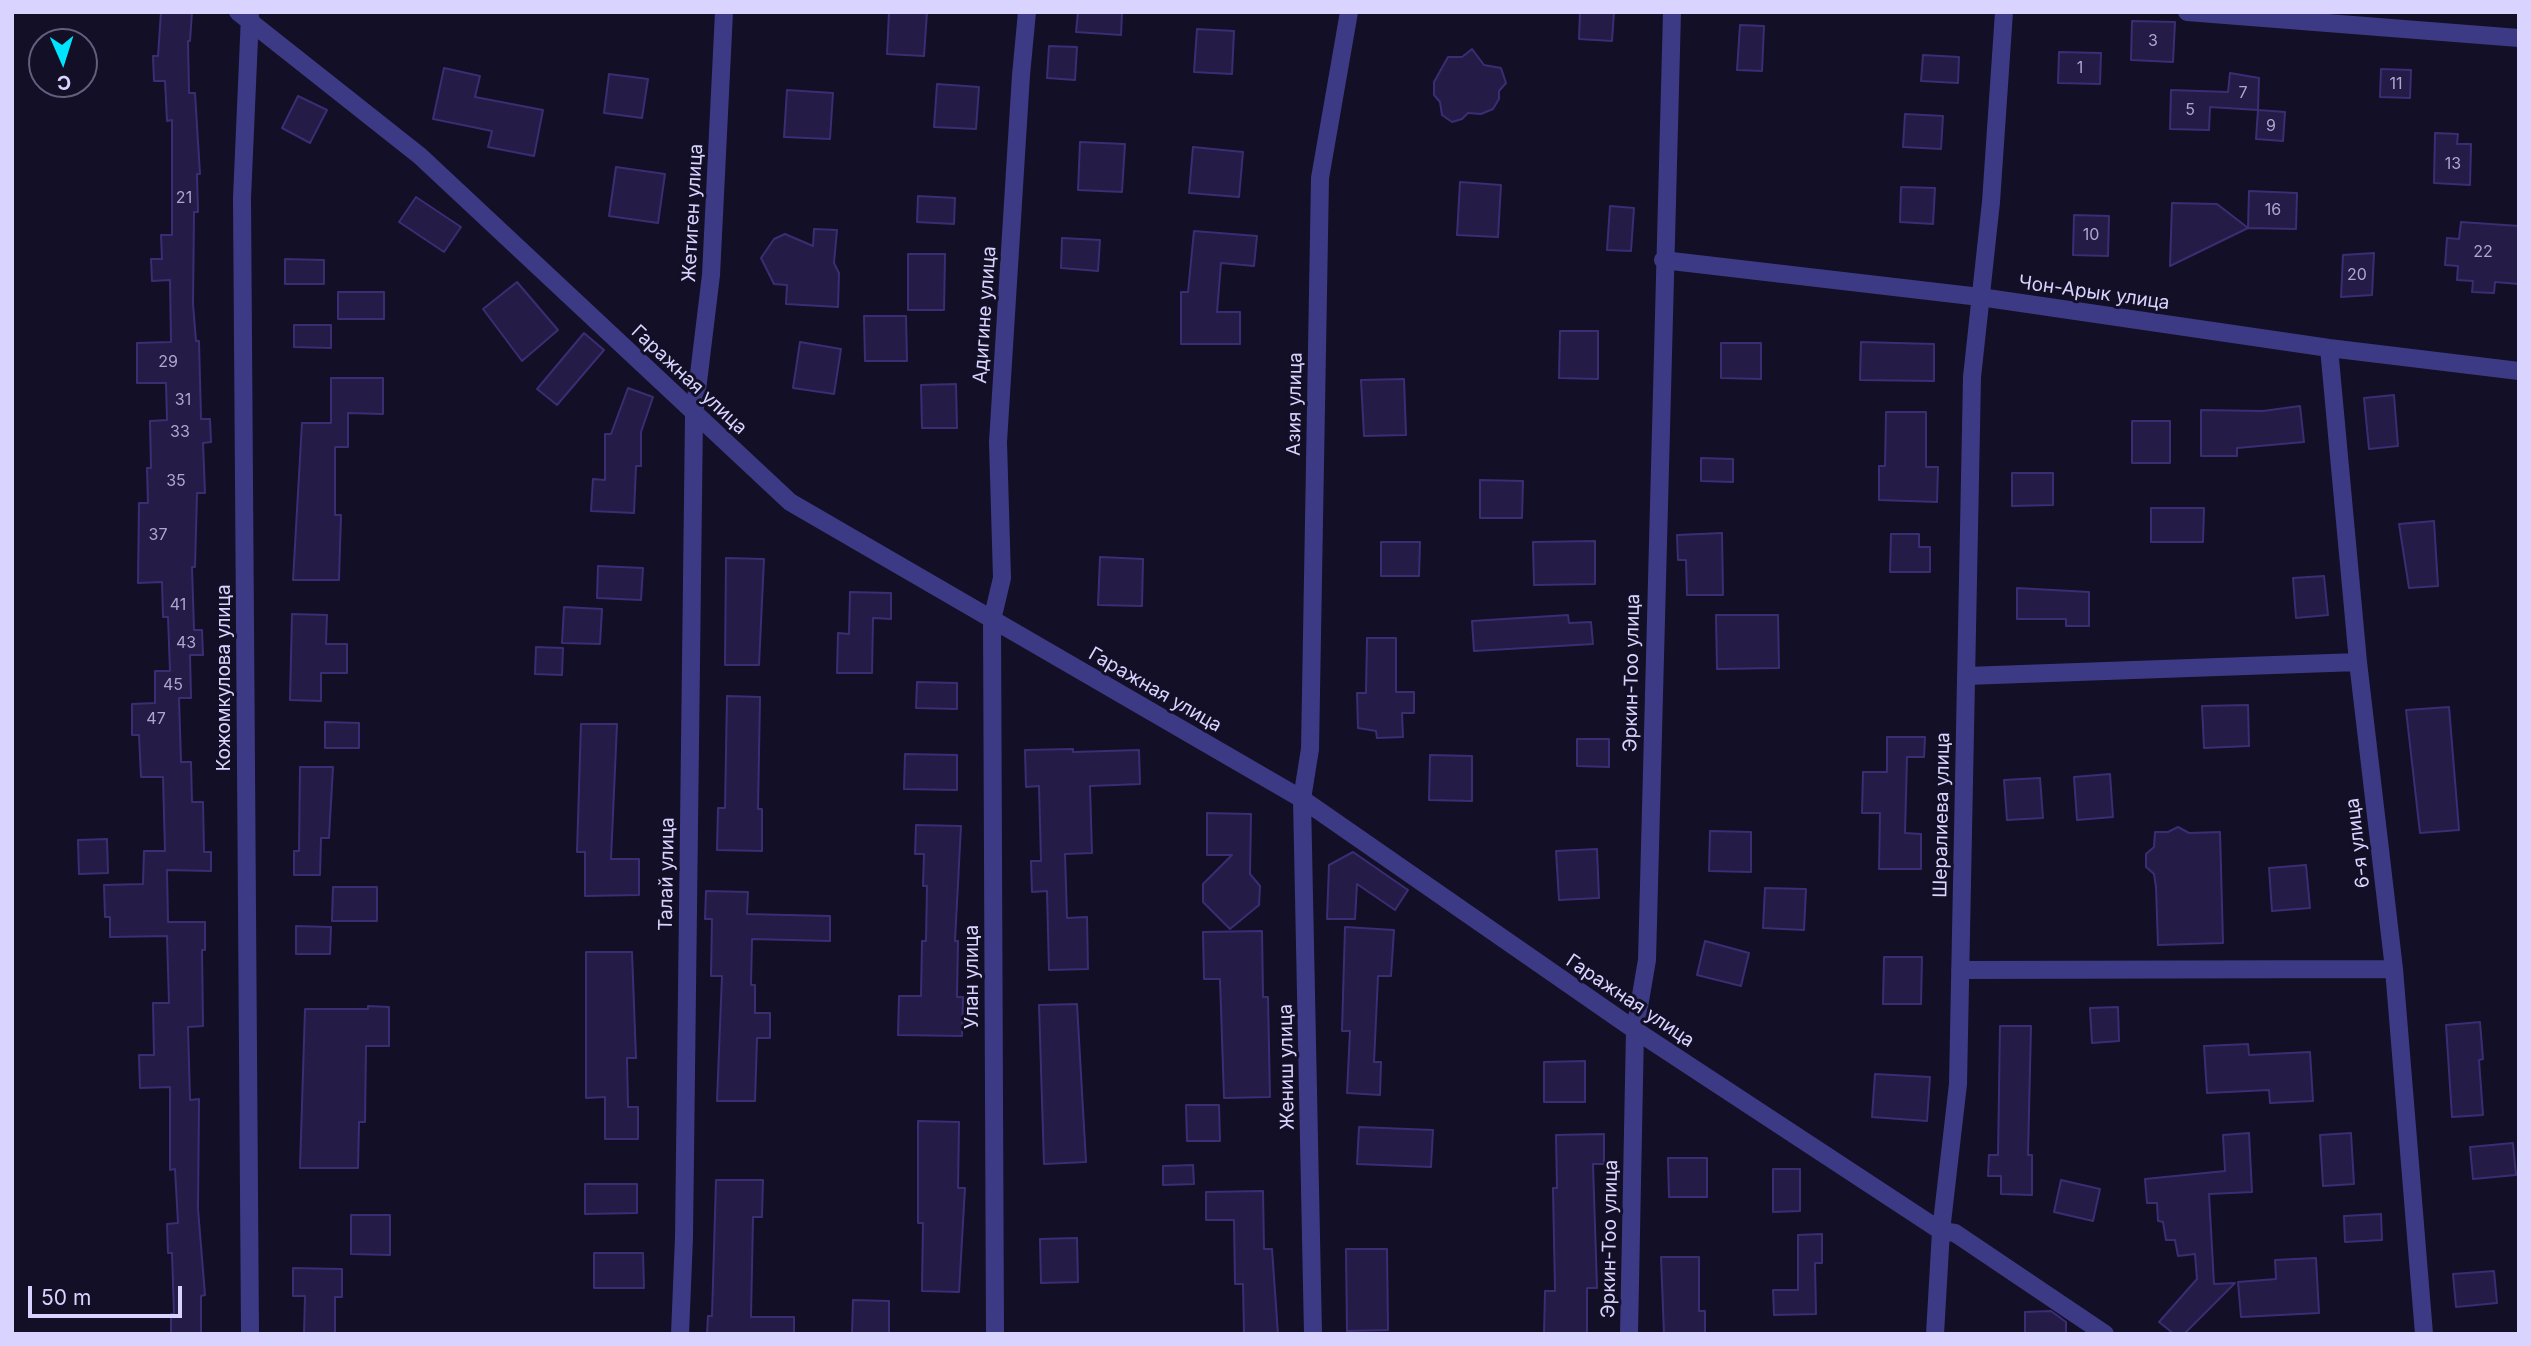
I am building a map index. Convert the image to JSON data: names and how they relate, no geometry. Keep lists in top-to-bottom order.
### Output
{
  "streets": {
    "street": [
      "Жетиген улица",
      "Чон-Арык улица",
      "Адигине улица",
      "Гаражная улица",
      "Азия улица",
      "Эркин-Тоо улица",
      "Кожомкулова улица",
      "Шералиева улица",
      "6-я улица",
      "Талай улица",
      "Улан улица",
      "Жениш улица"
    ]
  },
  "crossings": [
    ["Жетиген улица", "Гаражная улица"],
    ["Жетиген улица", "Талай улица"],
    ["Чон-Арык улица", "Эркин-Тоо улица"],
    ["Чон-Арык улица", "Шералиева улица"],
    ["Чон-Арык улица", "6-я улица"],
    ["Адигине улица", "Гаражная улица"],
    ["Адигине улица", "Улан улица"],
    ["Гаражная улица", "Азия улица"],
    ["Гаражная улица", "Эркин-Тоо улица"],
    ["Гаражная улица", "Кожомкулова улица"],
    ["Гаражная улица", "Шералиева улица"],
    ["Гаражная улица", "Талай улица"],
    ["Гаражная улица", "Улан улица"],
    ["Гаражная улица", "Жениш улица"],
    ["Азия улица", "Жениш улица"]
  ],
  "house_numbers": [
    "3",
    "1",
    "11",
    "7",
    "5",
    "9",
    "13",
    "21",
    "16",
    "10",
    "22",
    "20",
    "29",
    "31",
    "33",
    "35",
    "37",
    "41",
    "43",
    "45",
    "47"
  ],
  "scale_bar": "50 m",
  "north": "bottom"
}
